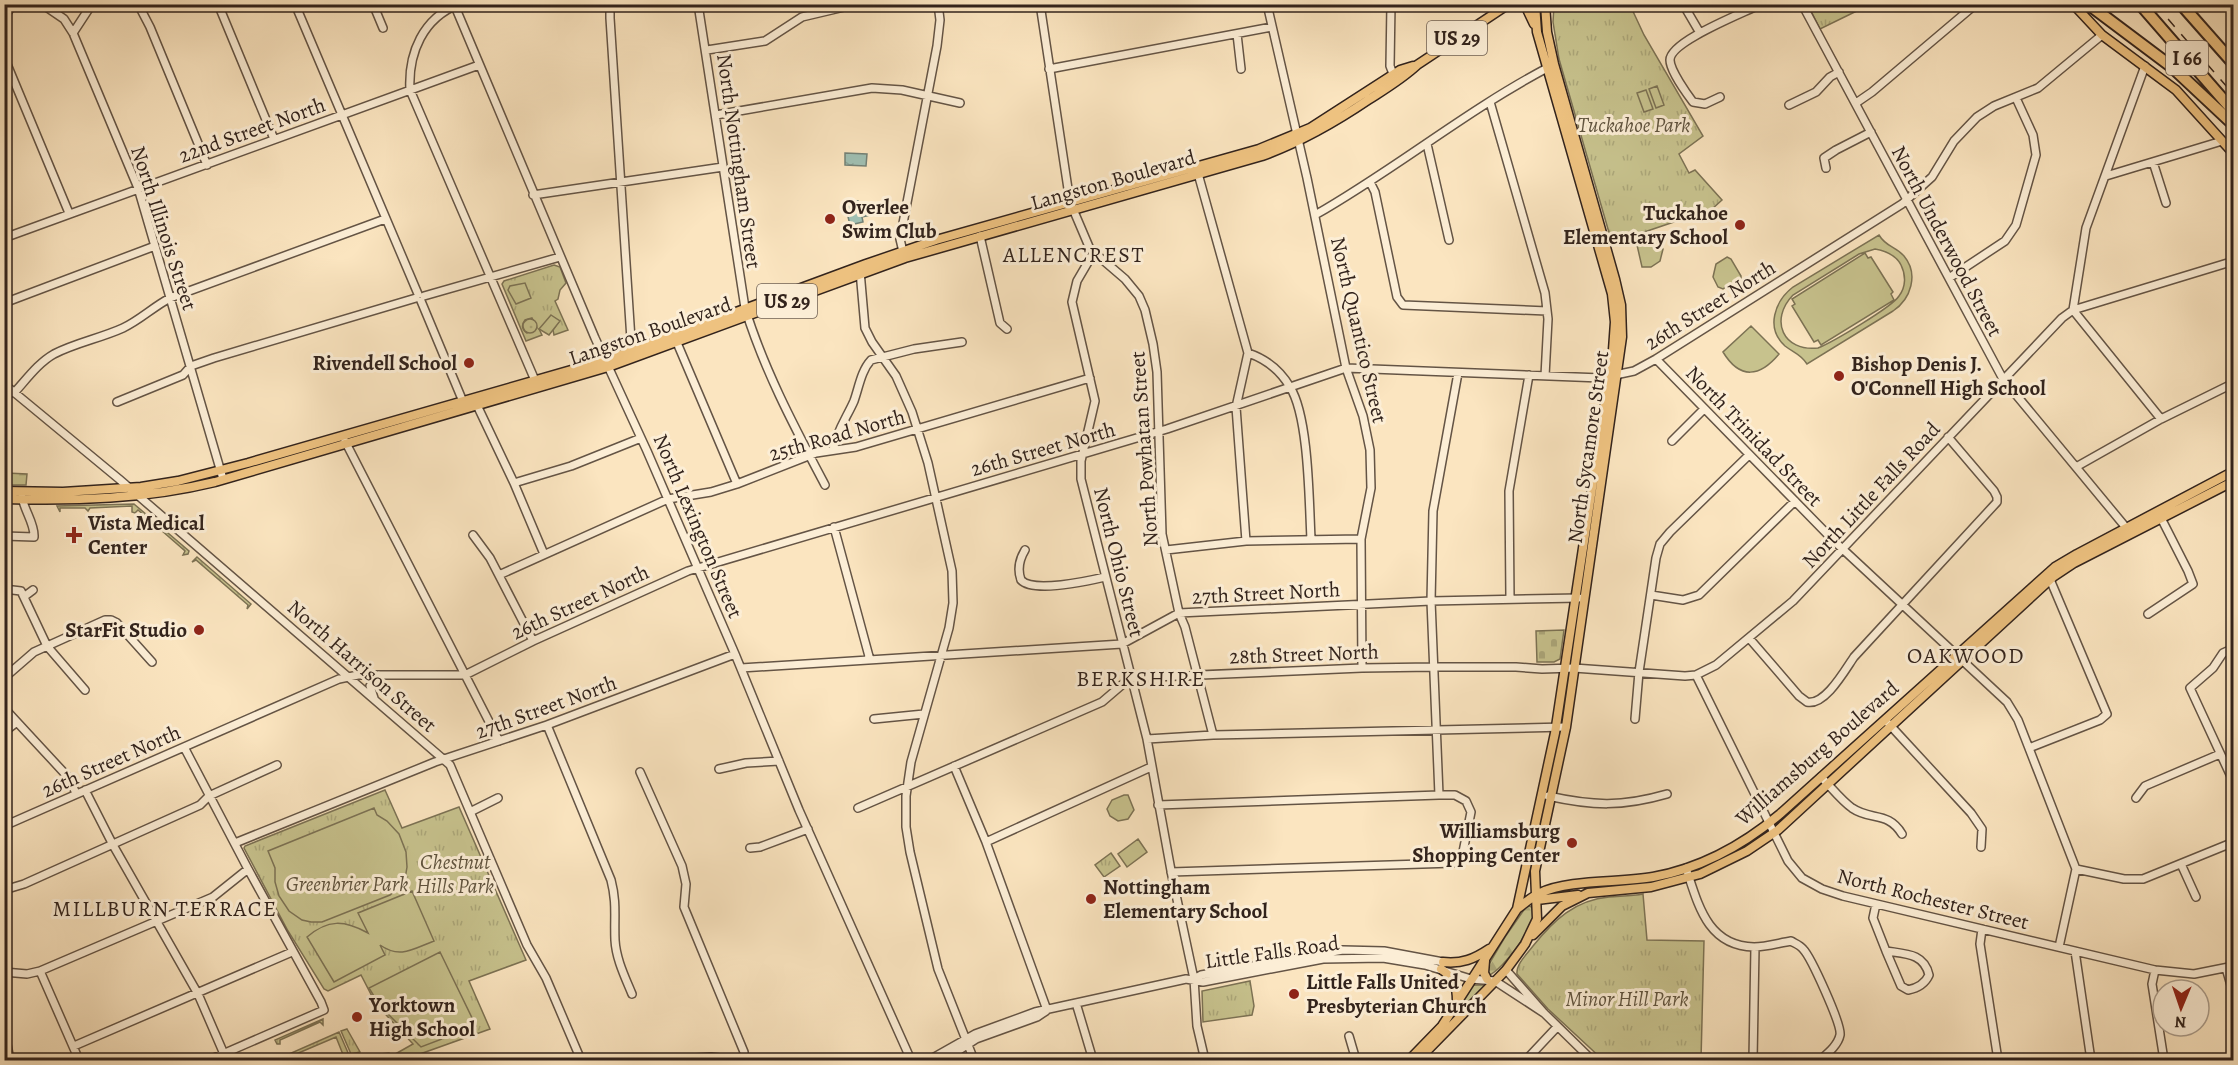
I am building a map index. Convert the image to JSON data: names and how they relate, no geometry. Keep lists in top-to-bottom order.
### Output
{
  "streets": {
    "highway": ["I 66"],
    "main road": [
      "US 29",
      "Langston Boulevard",
      "North Sycamore Street",
      "Williamsburg Boulevard"
    ],
    "street": [
      "22nd Street North",
      "North Nottingham Street",
      "North Illinois Street",
      "North Underwood Street",
      "26th Street North",
      "North Quantico Street",
      "25th Road North",
      "North Trinidad Street",
      "North Powhatan Street",
      "North Little Falls Road",
      "North Lexington Street",
      "North Ohio Street",
      "27th Street North",
      "28th Street North",
      "North Harrison Street",
      "North Rochester Street",
      "Little Falls Road"
    ]
  },
  "crossings": [
    ["22nd Street North", "North Illinois Street"],
    ["22nd Street North", "North Lexington Street"],
    ["North Nottingham Street", "Langston Boulevard"],
    ["North Nottingham Street", "25th Road North"],
    ["Langston Boulevard", "North Illinois Street"],
    ["Langston Boulevard", "North Quantico Street"],
    ["Langston Boulevard", "North Powhatan Street"],
    ["Langston Boulevard", "North Lexington Street"],
    ["Langston Boulevard", "North Harrison Street"],
    ["North Underwood Street", "26th Street North"],
    ["North Underwood Street", "North Little Falls Road"],
    ["North Underwood Street", "Williamsburg Boulevard"],
    ["26th Street North", "North Quantico Street"],
    ["26th Street North", "North Trinidad Street"],
    ["26th Street North", "North Sycamore Street"],
    ["26th Street North", "North Powhatan Street"],
    ["26th Street North", "North Lexington Street"],
    ["26th Street North", "North Ohio Street"],
    ["26th Street North", "North Harrison Street"],
    ["North Quantico Street", "27th Street North"],
    ["North Quantico Street", "28th Street North"],
    ["25th Road North", "North Lexington Street"],
    ["25th Road North", "North Ohio Street"],
    ["North Trinidad Street", "North Little Falls Road"],
    ["North Trinidad Street", "Williamsburg Boulevard"],
    ["North Sycamore Street", "27th Street North"],
    ["North Sycamore Street", "28th Street North"],
    ["North Sycamore Street", "Williamsburg Boulevard"],
    ["North Powhatan Street", "North Ohio Street"],
    ["North Powhatan Street", "27th Street North"],
    ["North Powhatan Street", "28th Street North"],
    ["North Little Falls Road", "North Rochester Street"],
    ["North Lexington Street", "27th Street North"],
    ["North Ohio Street", "27th Street North"],
    ["North Ohio Street", "28th Street North"],
    ["North Ohio Street", "Little Falls Road"],
    ["27th Street North", "North Harrison Street"],
    ["Williamsburg Boulevard", "North Rochester Street"],
    ["Williamsburg Boulevard", "Little Falls Road"]
  ],
  "districts": [
    "ALLENCREST",
    "OAKWOOD",
    "BERKSHIRE",
    "MILLBURN TERRACE"
  ],
  "parks": [
    "Tuckahoe Park",
    "Chestnut Hills Park",
    "Greenbrier Park",
    "Minor Hill Park"
  ],
  "places": {
    "other": [
      "Overlee Swim Club",
      "Tuckahoe Elementary School",
      "Rivendell School",
      "Bishop Denis J. O'Connell High School",
      "StarFit Studio",
      "Williamsburg Shopping Center",
      "Nottingham Elementary School",
      "Little Falls United Presbyterian Church",
      "Yorktown High School"
    ],
    "health": ["Vista Medical Center"]
  },
  "north": "bottom"
}
